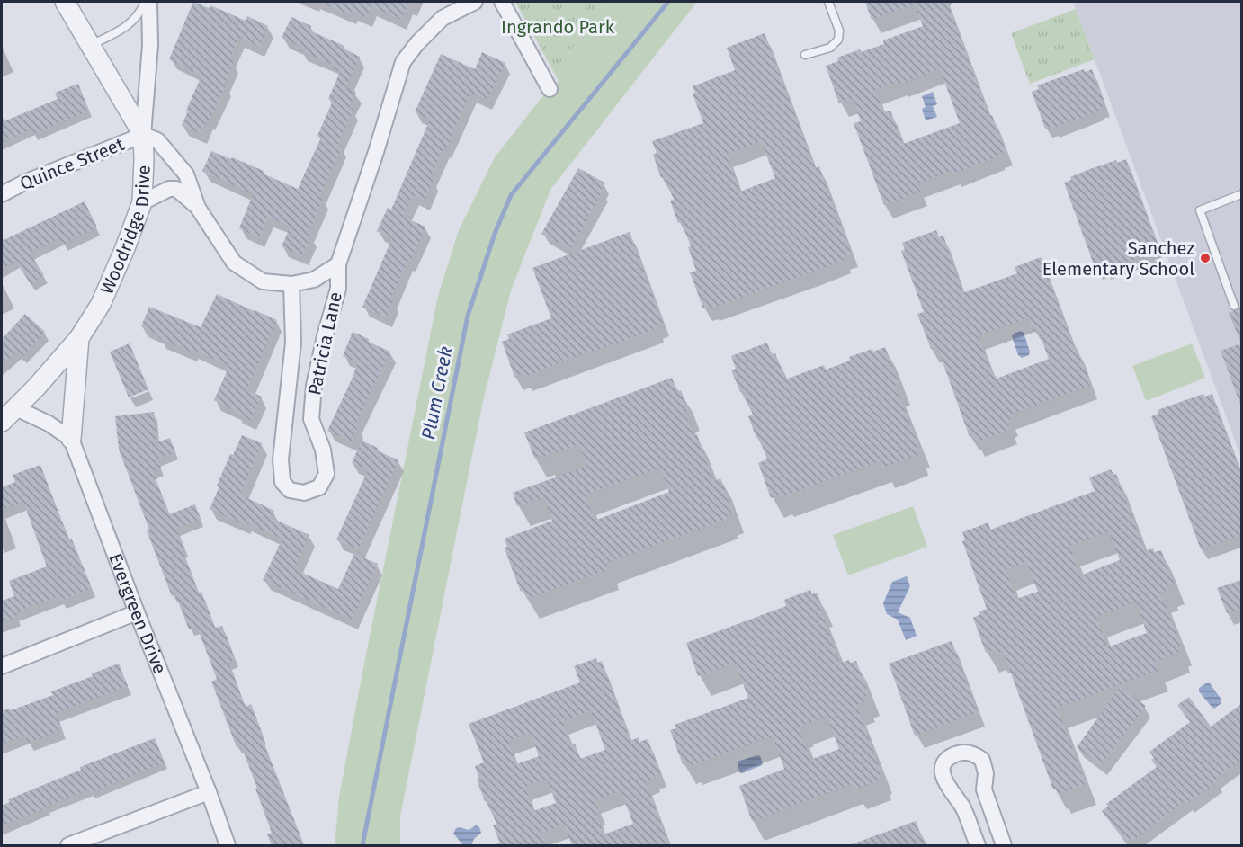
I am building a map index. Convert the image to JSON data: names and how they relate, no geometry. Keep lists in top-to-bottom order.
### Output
{
  "streets": {
    "street": [
      "Quince Street",
      "Woodridge Drive",
      "Patricia Lane",
      "Evergreen Drive"
    ]
  },
  "crossings": [
    ["Quince Street", "Woodridge Drive"]
  ],
  "water": ["Plum Creek"],
  "parks": ["Ingrando Park"],
  "places": ["Sanchez Elementary School"]
}
